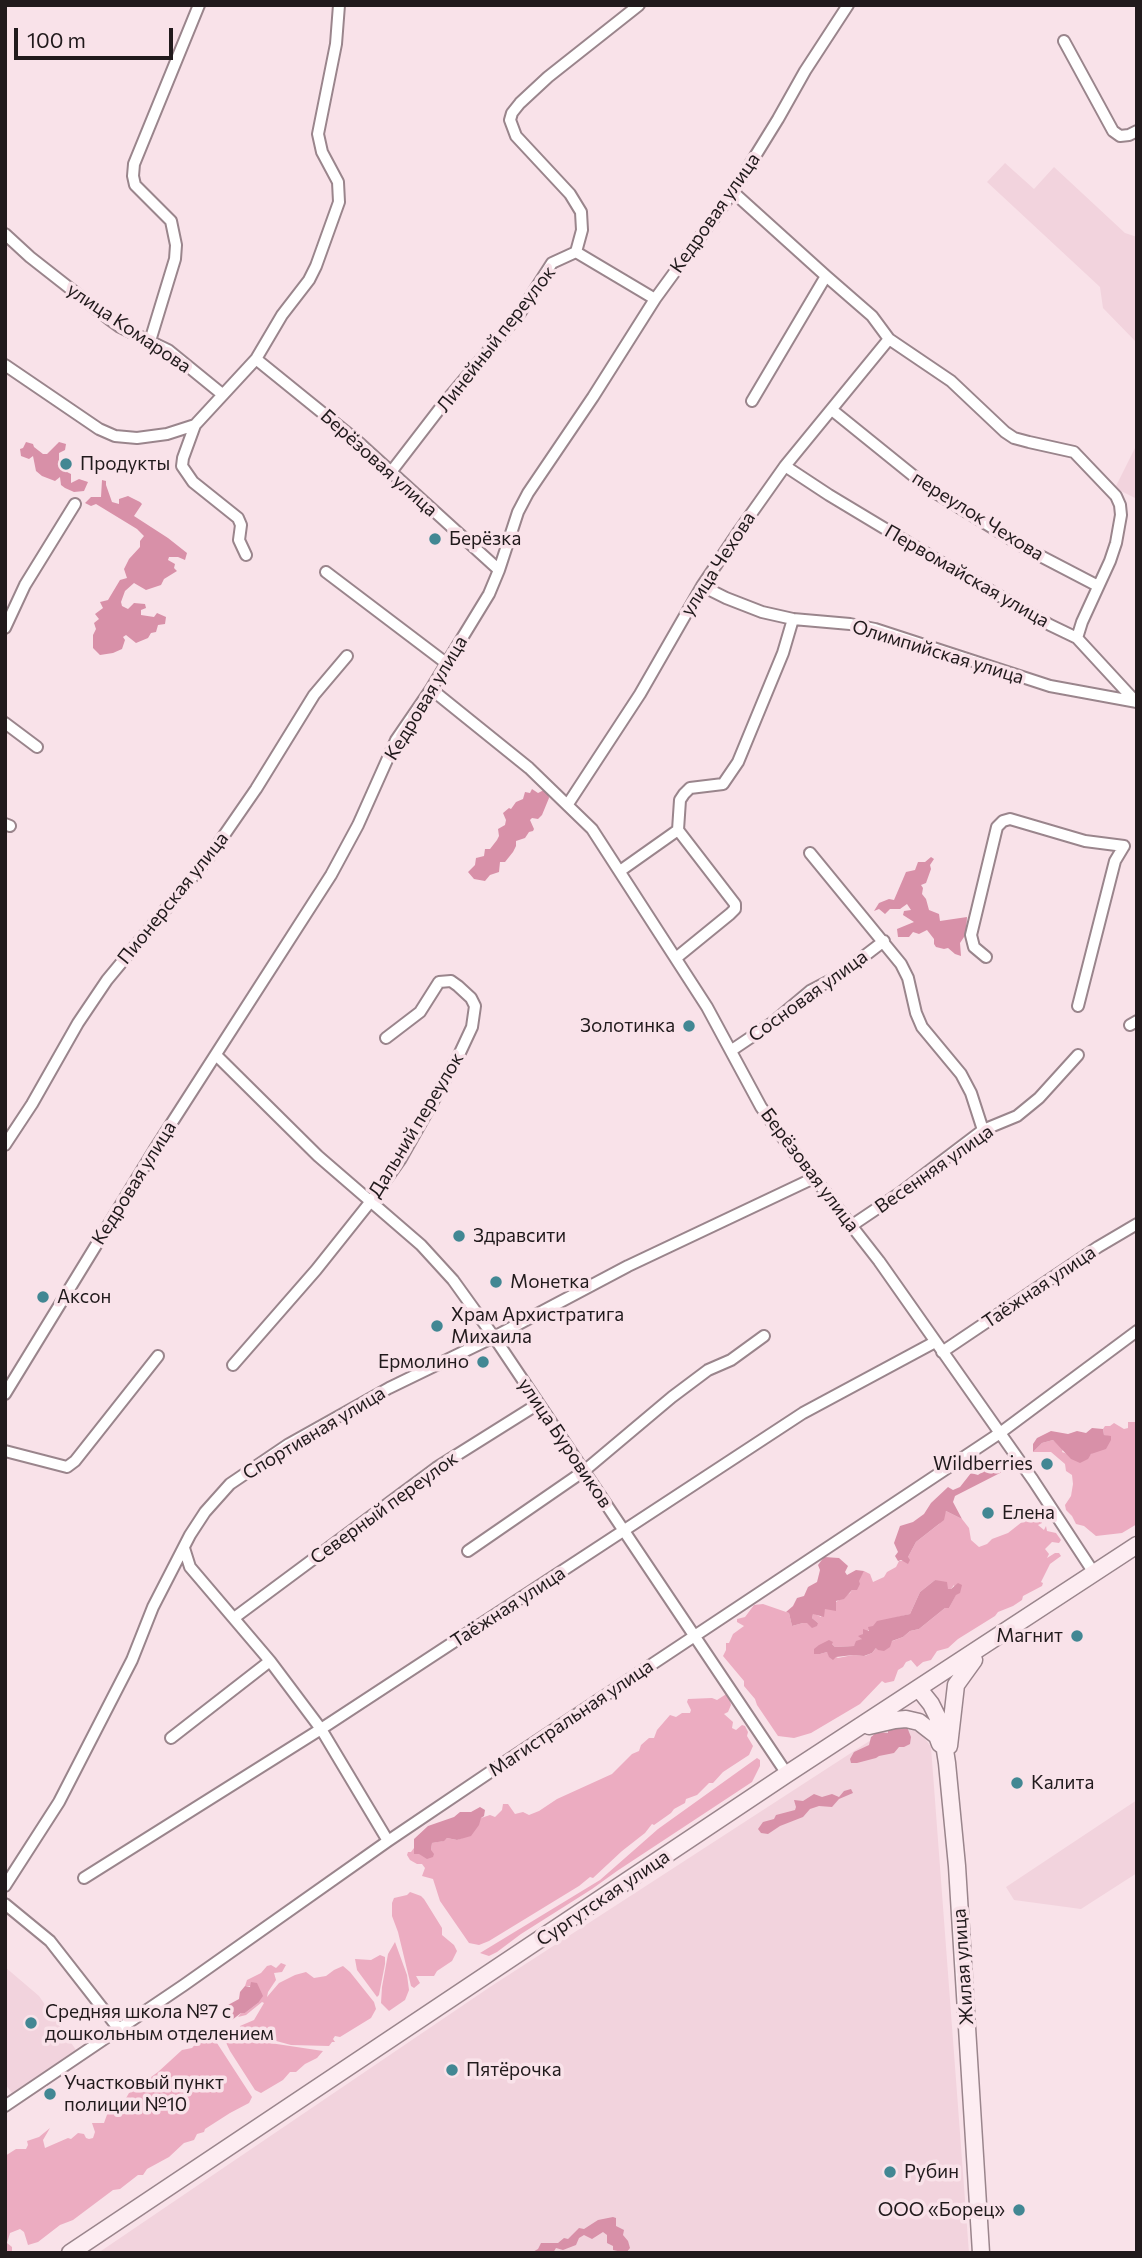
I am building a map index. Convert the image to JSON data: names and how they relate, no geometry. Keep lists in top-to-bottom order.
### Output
{
  "streets": {
    "main road": ["Сургутская улица", "Жилая улица"],
    "street": [
      "Кедровая улица",
      "улица Комарова",
      "Линейный переулок",
      "Берёзовая улица",
      "переулок Чехова",
      "улица Чехова",
      "Первомайская улица",
      "Олимпийская улица",
      "Пионерская улица",
      "Сосновая улица",
      "Дальний переулок",
      "Весенняя улица",
      "Таёжная улица",
      "Спортивная улица",
      "улица Буровиков",
      "Северный переулок",
      "Магистральная улица"
    ]
  },
  "crossings": [
    ["Кедровая улица", "Линейный переулок"],
    ["Кедровая улица", "Берёзовая улица"],
    ["Кедровая улица", "улица Буровиков"],
    ["Линейный переулок", "Берёзовая улица"],
    ["Берёзовая улица", "улица Чехова"],
    ["Берёзовая улица", "Сосновая улица"],
    ["Берёзовая улица", "Весенняя улица"],
    ["Берёзовая улица", "Таёжная улица"],
    ["Берёзовая улица", "Спортивная улица"],
    ["Берёзовая улица", "Магистральная улица"],
    ["Берёзовая улица", "Сургутская улица"],
    ["переулок Чехова", "улица Чехова"],
    ["улица Чехова", "Первомайская улица"],
    ["улица Чехова", "Олимпийская улица"],
    ["Первомайская улица", "Олимпийская улица"],
    ["Дальний переулок", "улица Буровиков"],
    ["Таёжная улица", "улица Буровиков"],
    ["Спортивная улица", "улица Буровиков"],
    ["улица Буровиков", "Северный переулок"],
    ["улица Буровиков", "Магистральная улица"],
    ["улица Буровиков", "Сургутская улица"],
    ["Сургутская улица", "Жилая улица"]
  ],
  "places": [
    "Продукты",
    "Берёзка",
    "Золотинка",
    "Здравсити",
    "Монетка",
    "Аксон",
    "Храм Архистратига Михаила",
    "Ермолино",
    "Wildberries",
    "Елена",
    "Магнит",
    "Калита",
    "Средняя школа №7 с дошкольным отделением",
    "Пятёрочка",
    "Участковый пункт полиции №10",
    "Рубин",
    "ООО «Борец»"
  ],
  "scale_bar": "100 m"
}
